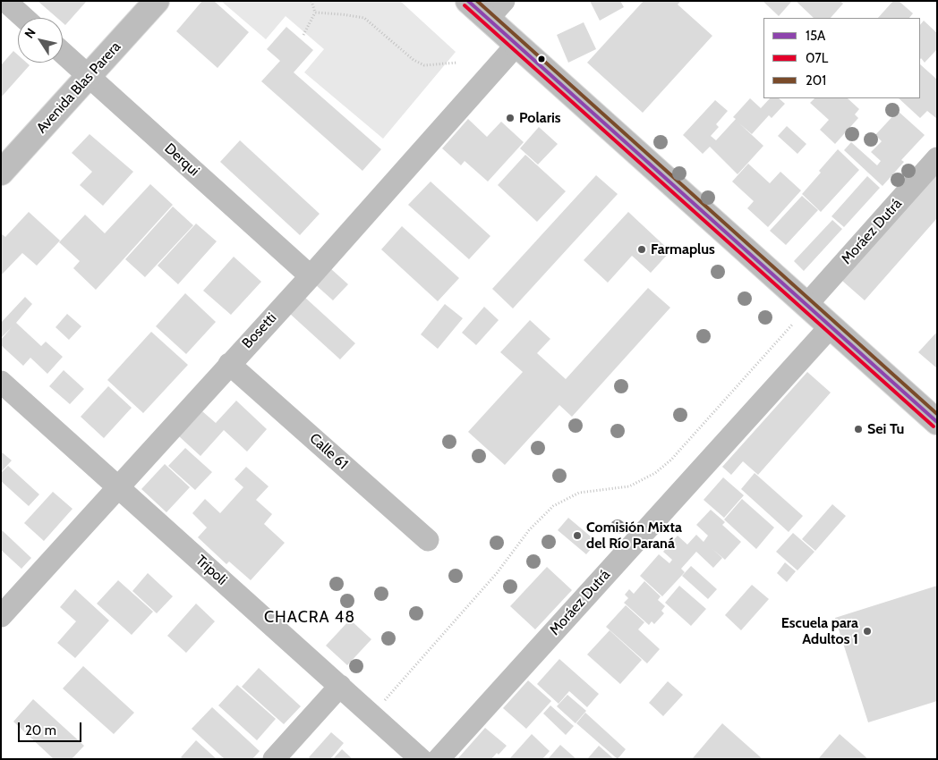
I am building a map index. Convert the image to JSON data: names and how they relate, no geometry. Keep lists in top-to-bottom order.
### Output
{
  "streets": {
    "main road": ["Avenida Blas Parera"],
    "street": [
      "Derqui",
      "Moráez Dutrá",
      "Bosetti",
      "Calle 61",
      "Trípoli"
    ]
  },
  "crossings": [
    ["Avenida Blas Parera", "Derqui"],
    ["Derqui", "Bosetti"],
    ["Bosetti", "Calle 61"],
    ["Bosetti", "Trípoli"]
  ],
  "districts": ["CHACRA 48"],
  "places": [
    "Polaris",
    "Farmaplus",
    "Sei Tu",
    "Comisión Mixta del Río Paraná",
    "Escuela para Adultos 1"
  ],
  "lines": ["transit line 15A", "transit line 201", "transit line 07L"],
  "legend": ["15A", "07L", "201"],
  "scale_bar": "20 m",
  "north": "top left"
}
